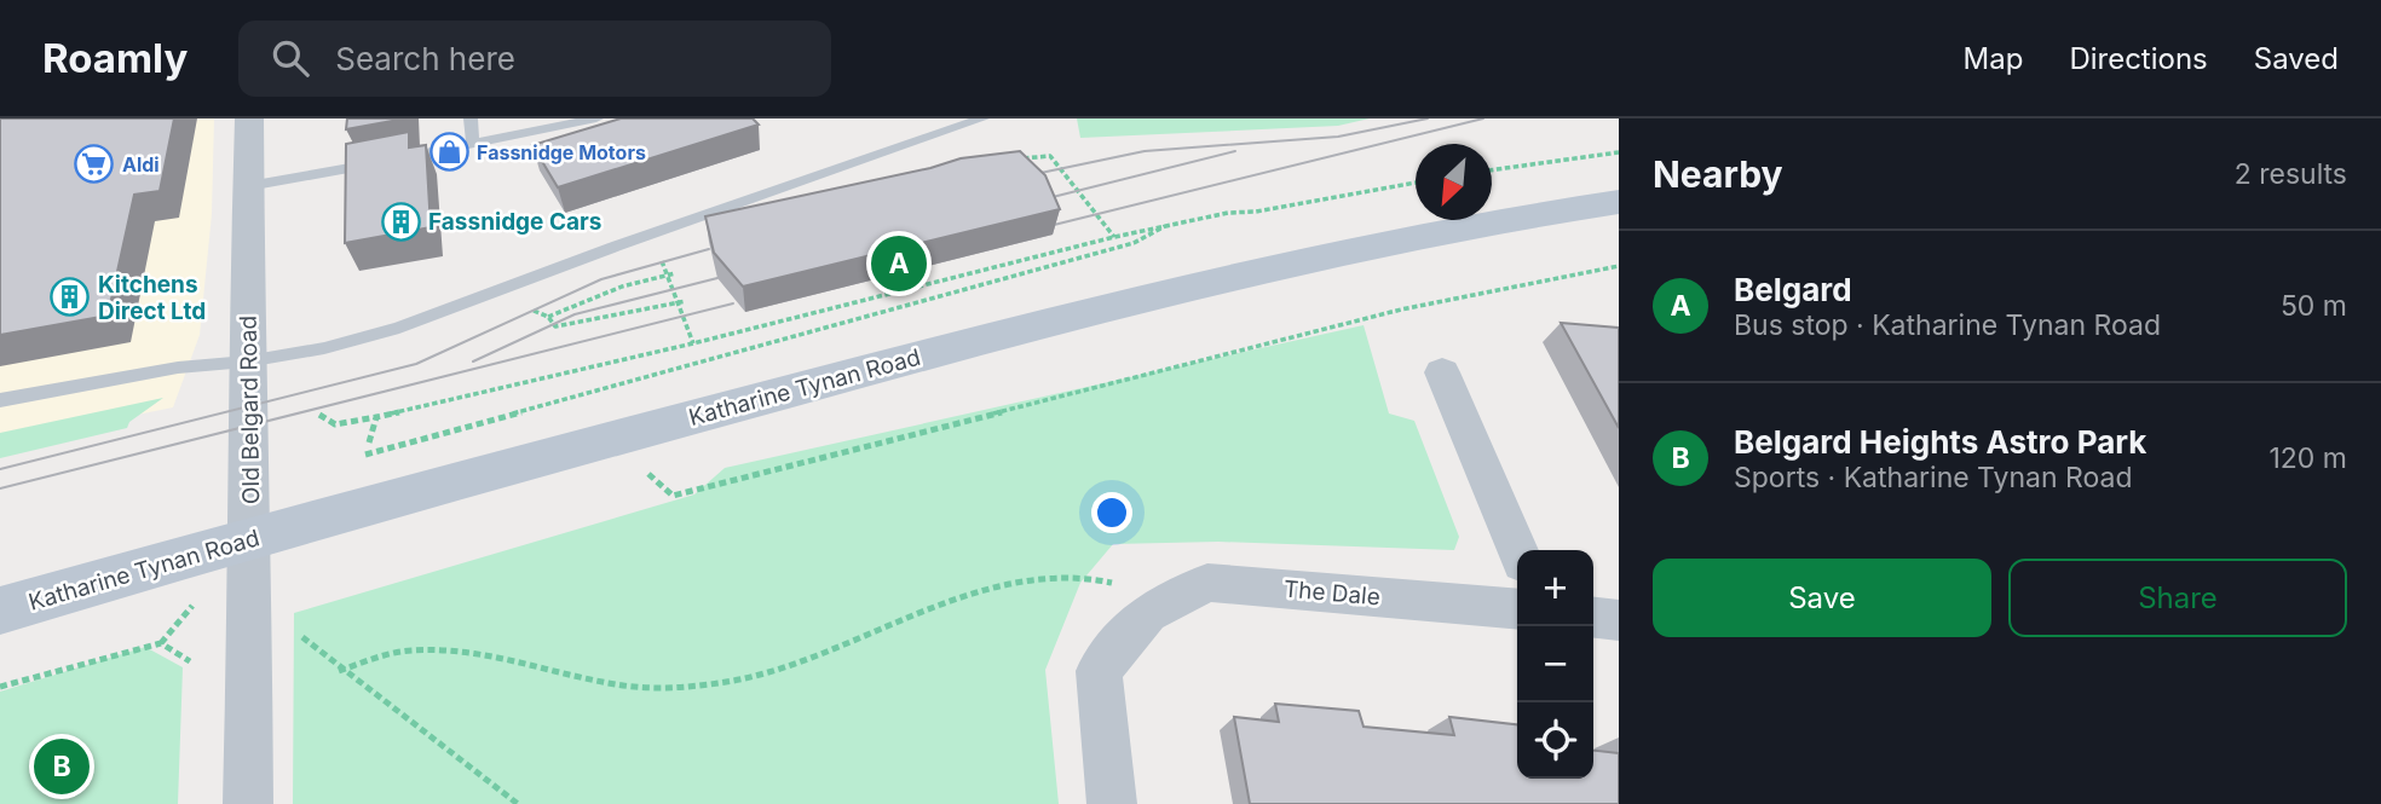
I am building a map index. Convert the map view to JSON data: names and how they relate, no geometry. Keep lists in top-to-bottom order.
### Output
{
  "streets": {
    "main road": ["Katharine Tynan Road"],
    "street": ["Old Belgard Road", "The Dale"]
  },
  "crossings": [
    ["Katharine Tynan Road", "Old Belgard Road"]
  ],
  "places": {
    "shop": ["Fassnidge Motors"],
    "supermarket": ["Aldi"],
    "building": ["Fassnidge Cars", "Kitchens Direct Ltd"]
  },
  "north": "bottom left",
  "page": {
    "header": "Roamly",
    "search": "Search here",
    "nav": ["Map", "Directions", "Saved"],
    "heading": ["Nearby", "2 results"],
    "list": [
      {
        "mark": "A",
        "name": "Belgard",
        "note": "Bus stop · Katharine Tynan Road",
        "value": "50 m"
      },
      {
        "mark": "B",
        "name": "Belgard Heights Astro Park",
        "note": "Sports · Katharine Tynan Road",
        "value": "120 m"
      }
    ],
    "pins": ["A", "B"],
    "buttons": ["Save", "Share"],
    "map_buttons": ["+", "−"]
  }
}
